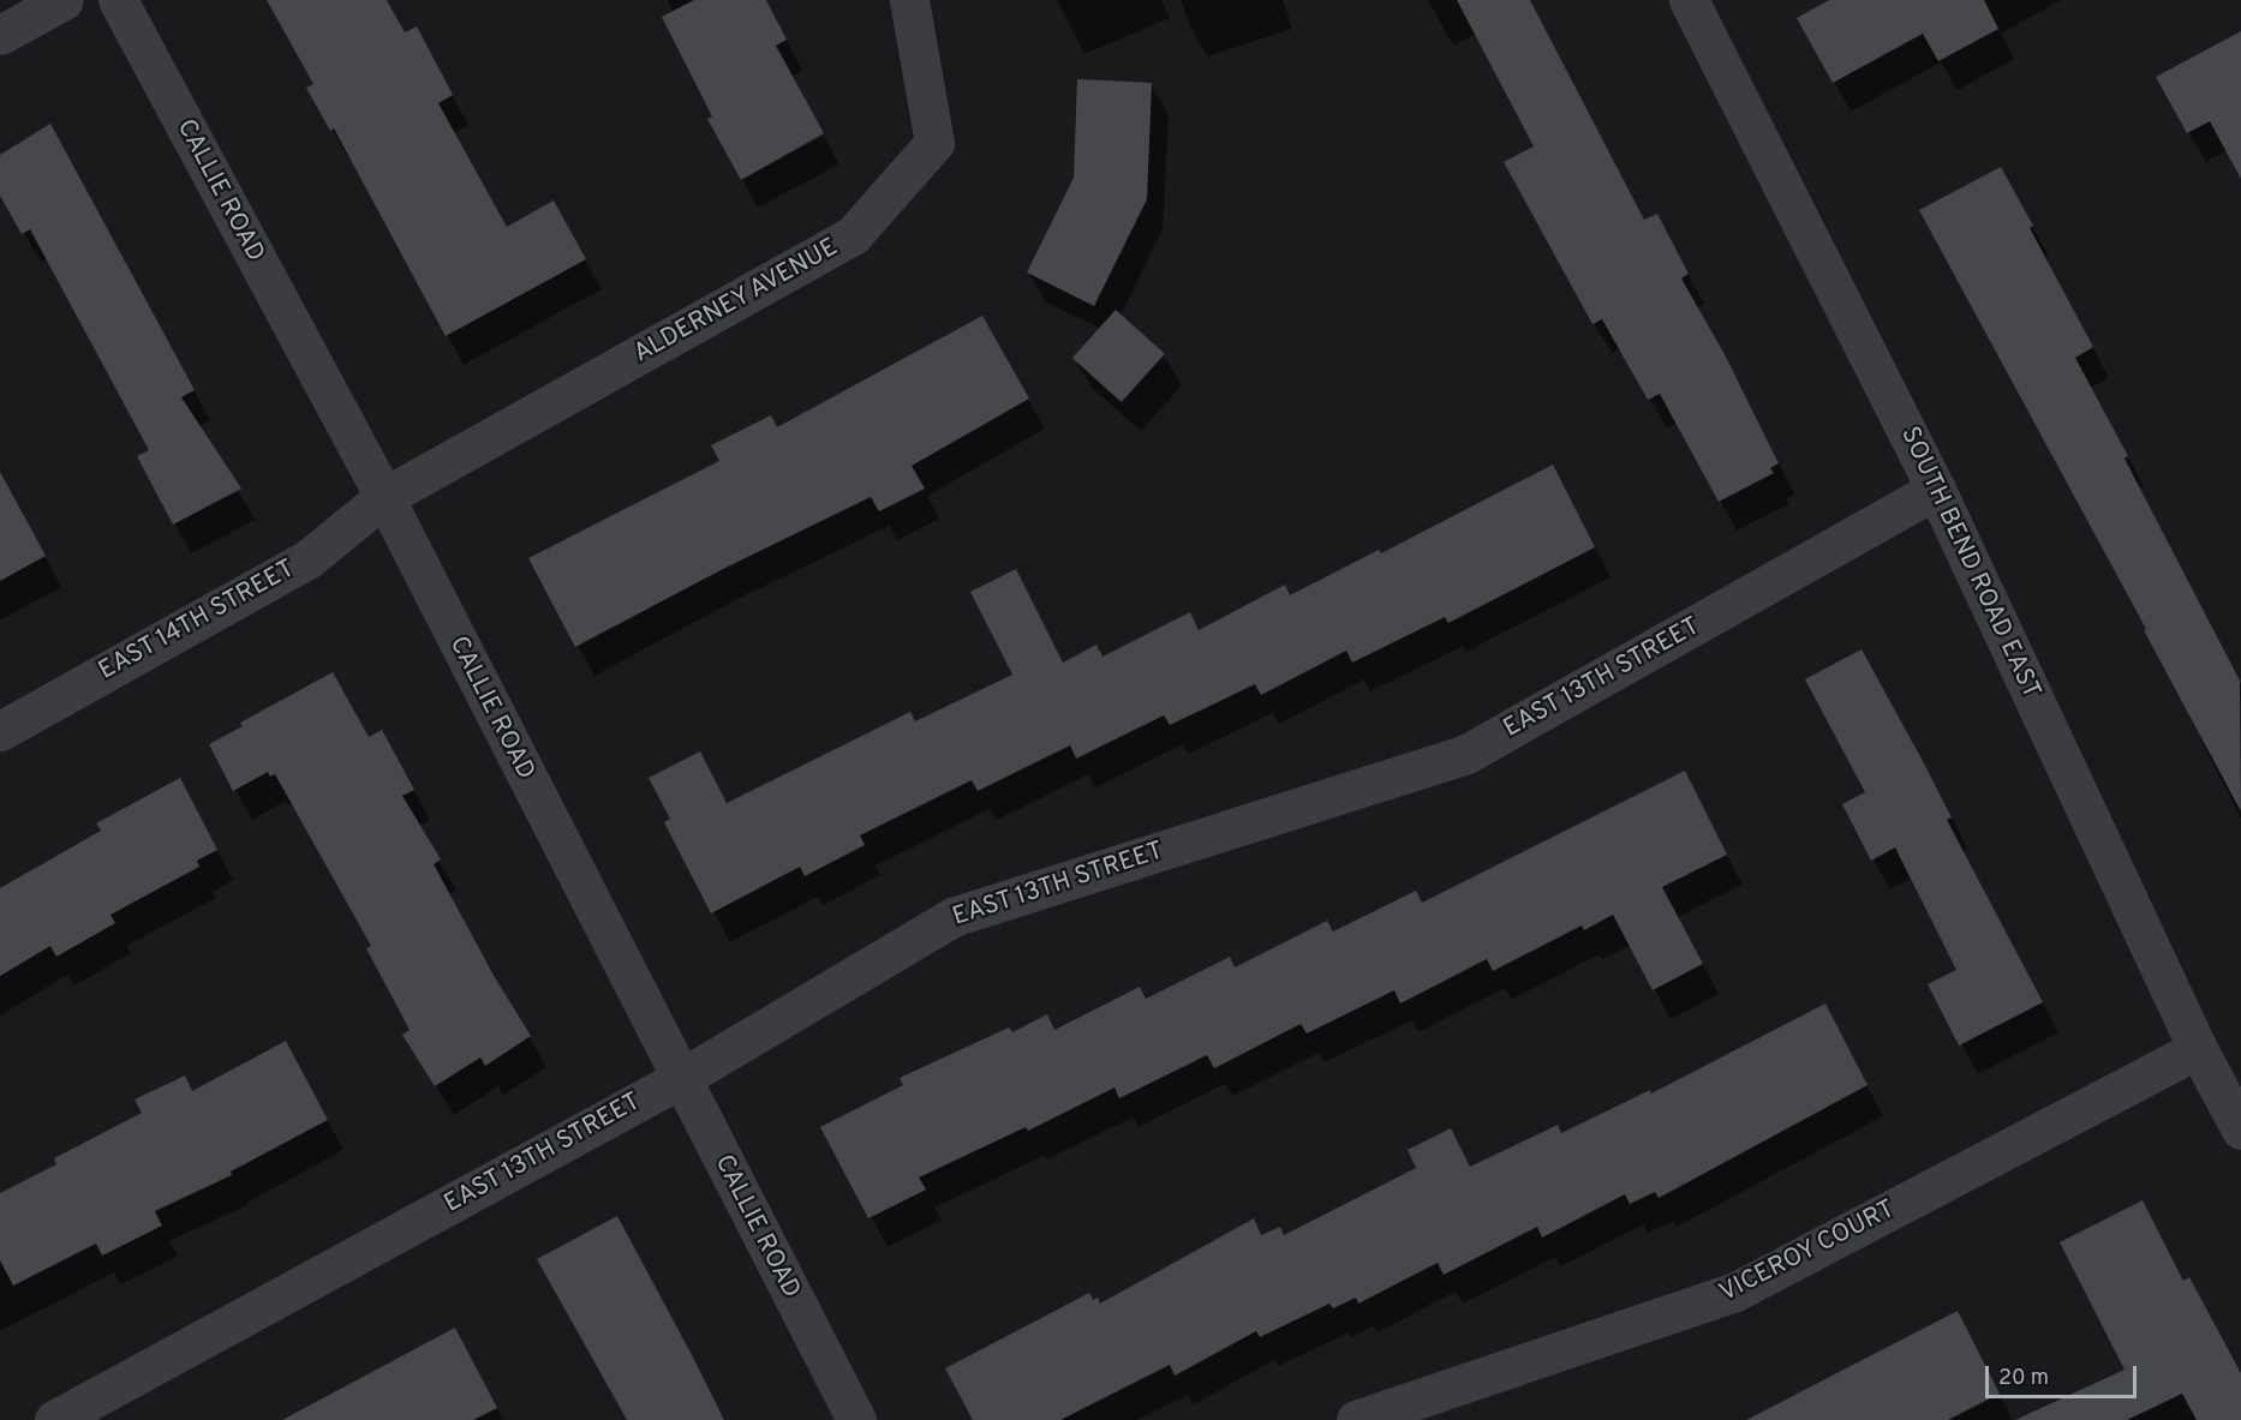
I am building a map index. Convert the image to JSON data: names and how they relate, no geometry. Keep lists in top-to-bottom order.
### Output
{
  "streets": {
    "street": [
      "CALLIE ROAD",
      "ALDERNEY AVENUE",
      "SOUTH BEND ROAD EAST",
      "EAST 14TH STREET",
      "EAST 13TH STREET",
      "VICEROY COURT"
    ]
  },
  "crossings": [
    ["CALLIE ROAD", "ALDERNEY AVENUE"],
    ["CALLIE ROAD", "EAST 14TH STREET"],
    ["CALLIE ROAD", "EAST 13TH STREET"],
    ["ALDERNEY AVENUE", "EAST 14TH STREET"],
    ["SOUTH BEND ROAD EAST", "EAST 13TH STREET"],
    ["SOUTH BEND ROAD EAST", "VICEROY COURT"]
  ],
  "scale_bar": "20 m"
}
